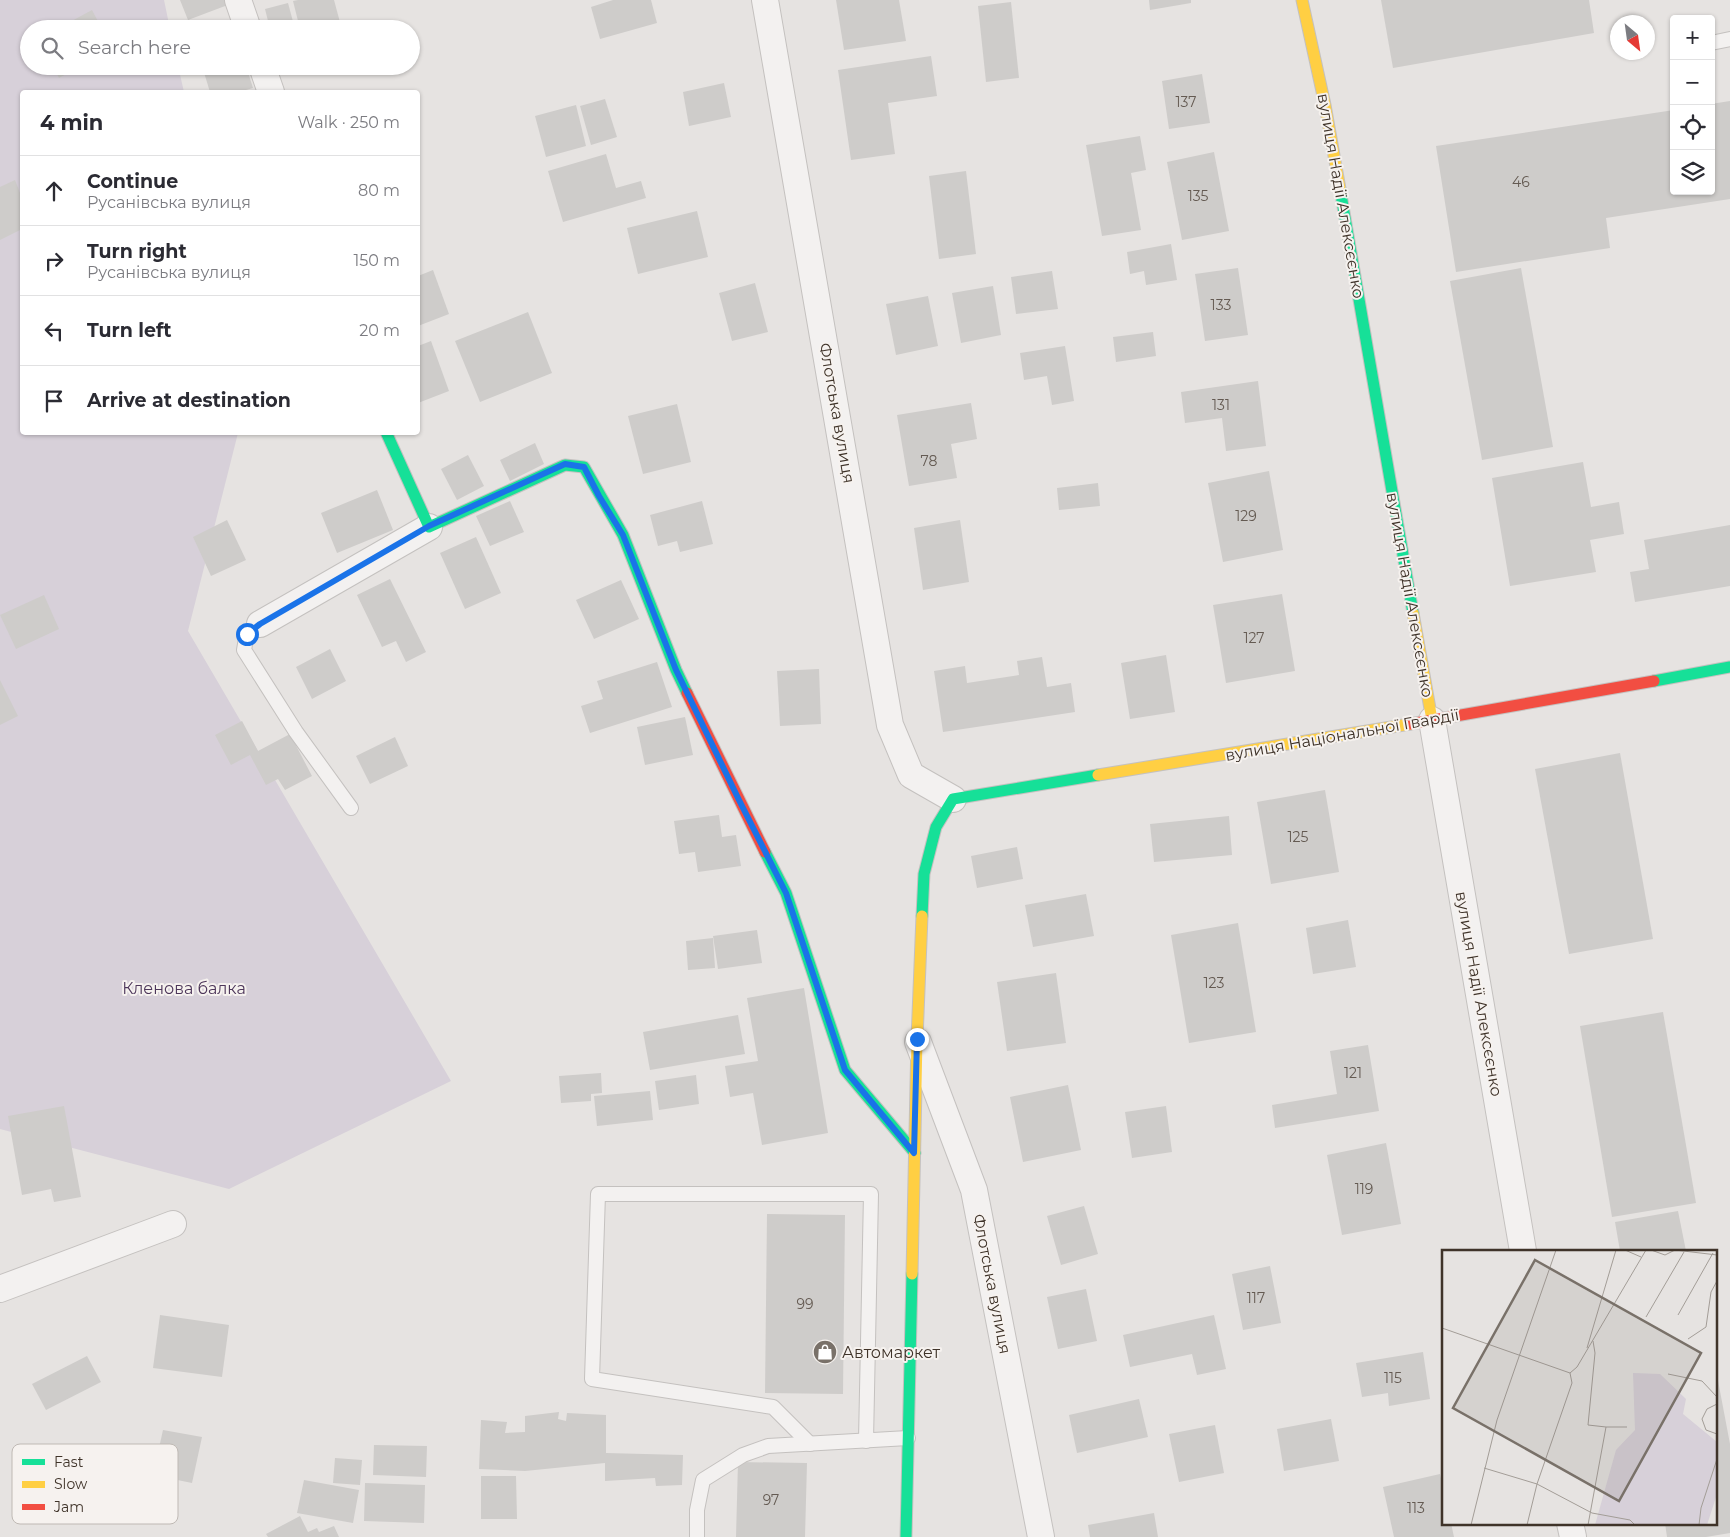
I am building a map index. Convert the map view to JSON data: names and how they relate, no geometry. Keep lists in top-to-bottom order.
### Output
{
  "streets": {
    "street": ["вулиця Надії Алексєєнко", "Флотська вулиця", "вулиця Національної Гвардії"]
  },
  "crossings": [
    ["вулиця Надії Алексєєнко", "вулиця Національної Гвардії"],
    ["Флотська вулиця", "вулиця Національної Гвардії"]
  ],
  "parks": ["Кленова балка"],
  "places": {
    "shop": ["Автомаркет"]
  },
  "house_numbers": [
    "137",
    "46",
    "135",
    "133",
    "131",
    "78",
    "129",
    "127",
    "125",
    "123",
    "121",
    "119",
    "117",
    "99",
    "115",
    "97",
    "113"
  ],
  "legend": ["Fast", "Slow", "Jam"],
  "north": "bottom right",
  "page": {
    "map_buttons": ["+", "−"],
    "search": "Search here",
    "heading": ["4 min", "Walk · 250 m"],
    "list": [
      ["Continue", "Русанівська вулиця", "80 m"],
      ["Turn right", "Русанівська вулиця", "150 m"],
      ["Turn left", "20 m"],
      "Arrive at destination"
    ]
  }
}
